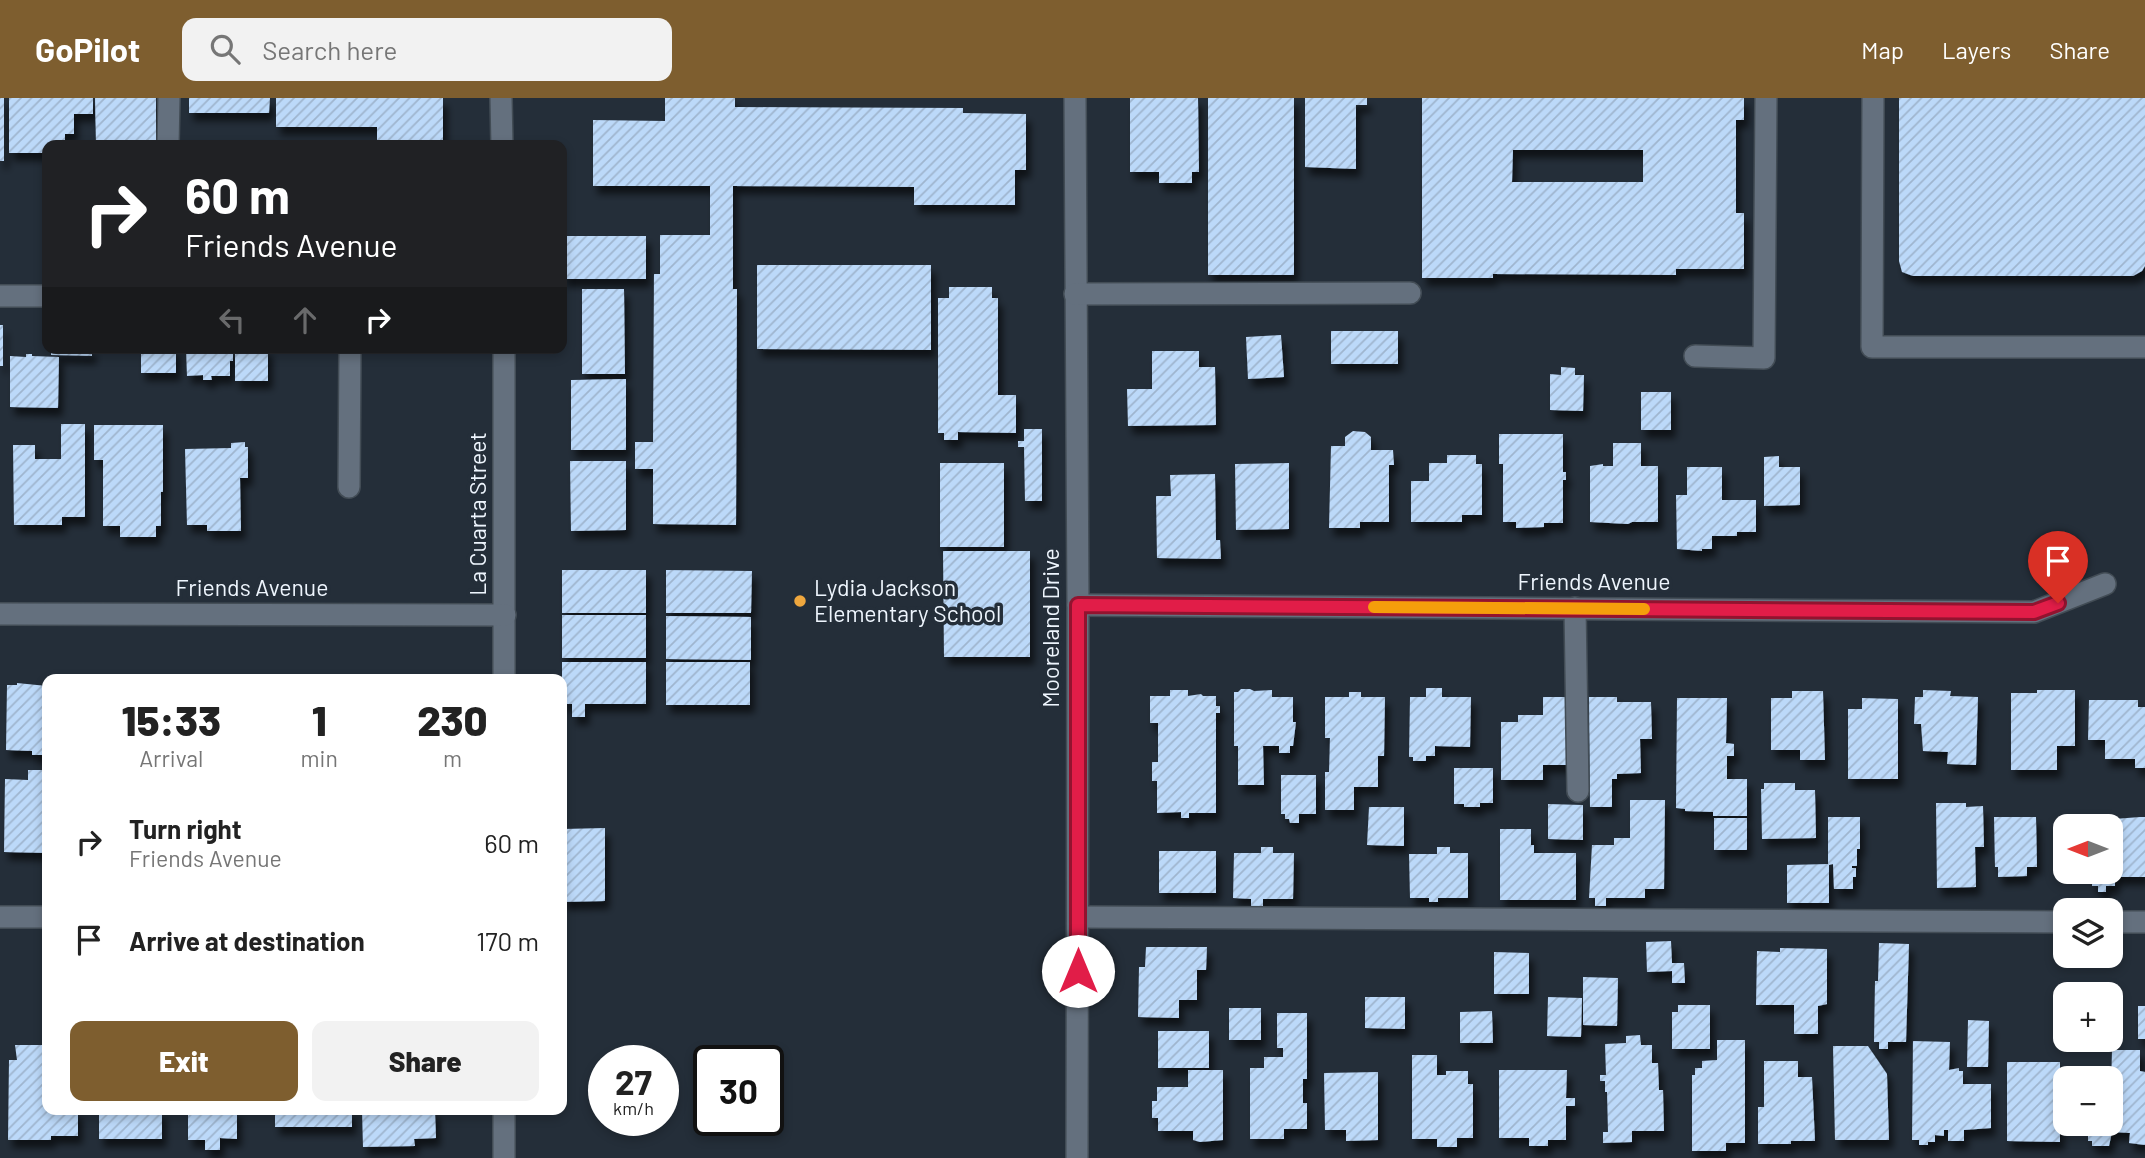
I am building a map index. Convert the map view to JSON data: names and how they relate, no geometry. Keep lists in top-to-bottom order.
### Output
{
  "streets": {
    "street": ["La Cuarta Street", "Friends Avenue", "Mooreland Drive"]
  },
  "crossings": [
    ["La Cuarta Street", "Friends Avenue"],
    ["Friends Avenue", "Mooreland Drive"]
  ],
  "places": ["Lydia Jackson Elementary School"],
  "north": "left",
  "page": {
    "header": "GoPilot",
    "search": "Search here",
    "nav": ["Map", "Layers", "Share"],
    "turn": ["60 m", "Friends Avenue"],
    "eta": [
      "15:33",
      "Arrival",
      "1",
      "min",
      "230",
      "m"
    ],
    "list": [
      {
        "name": "Turn right",
        "note": "Friends Avenue",
        "value": "60 m"
      },
      {
        "name": "Arrive at destination",
        "value": "170 m"
      }
    ],
    "map_buttons": ["+", "−"],
    "buttons": ["Exit", "Share"],
    "speed": "27 km/h",
    "limit": "30"
  }
}
